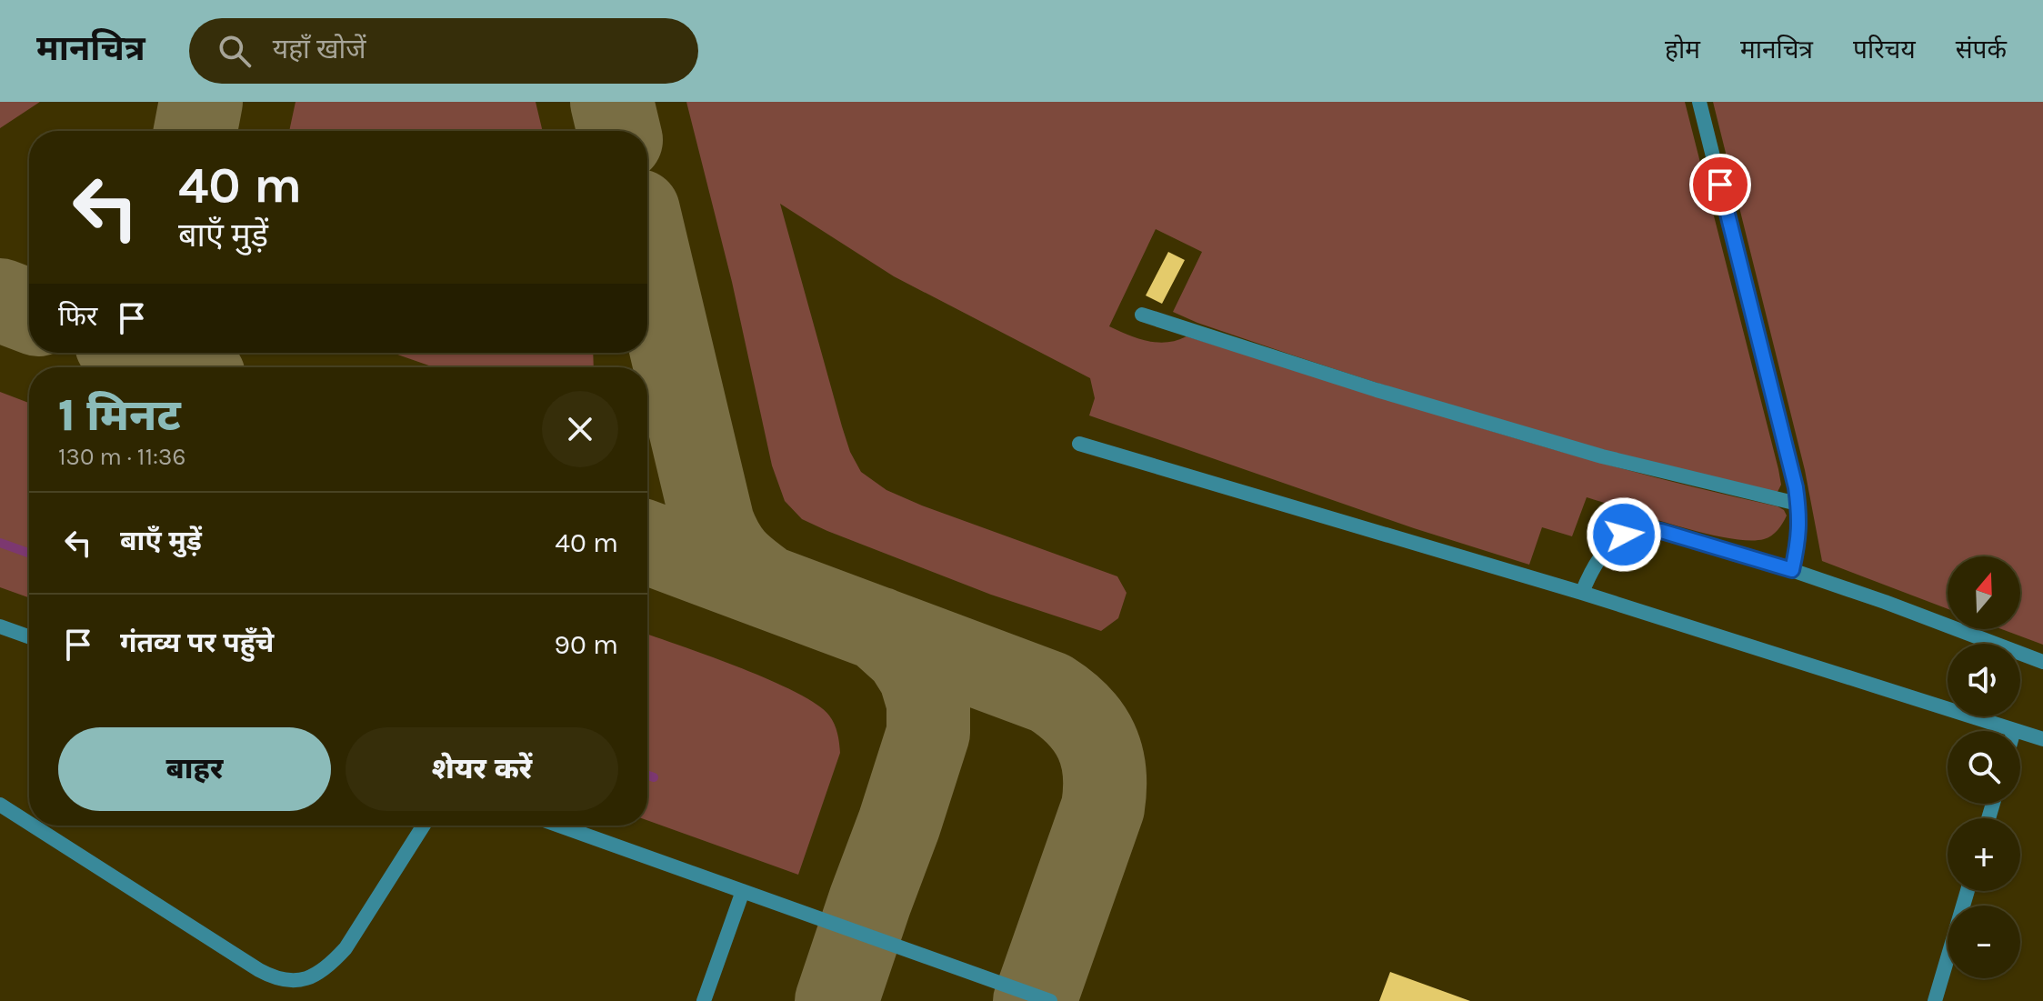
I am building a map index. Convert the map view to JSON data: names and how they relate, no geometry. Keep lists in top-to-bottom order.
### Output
{
  "north": "top",
  "page": {
    "header": "मानचित्र",
    "search": "यहाँ खोजें",
    "nav": [
      "होम",
      "मानचित्र",
      "परिचय",
      "संपर्क"
    ],
    "turn": ["40 m", "बाएँ मुड़ें"],
    "then": "फिर",
    "heading": ["1 मिनट", "130 m · 11:36"],
    "list": [
      {
        "name": "बाएँ मुड़ें",
        "value": "40 m"
      },
      {
        "name": "गंतव्य पर पहुँचे",
        "value": "90 m"
      }
    ],
    "map_buttons": ["+", "−"],
    "buttons": ["बाहर", "शेयर करें"]
  }
}
